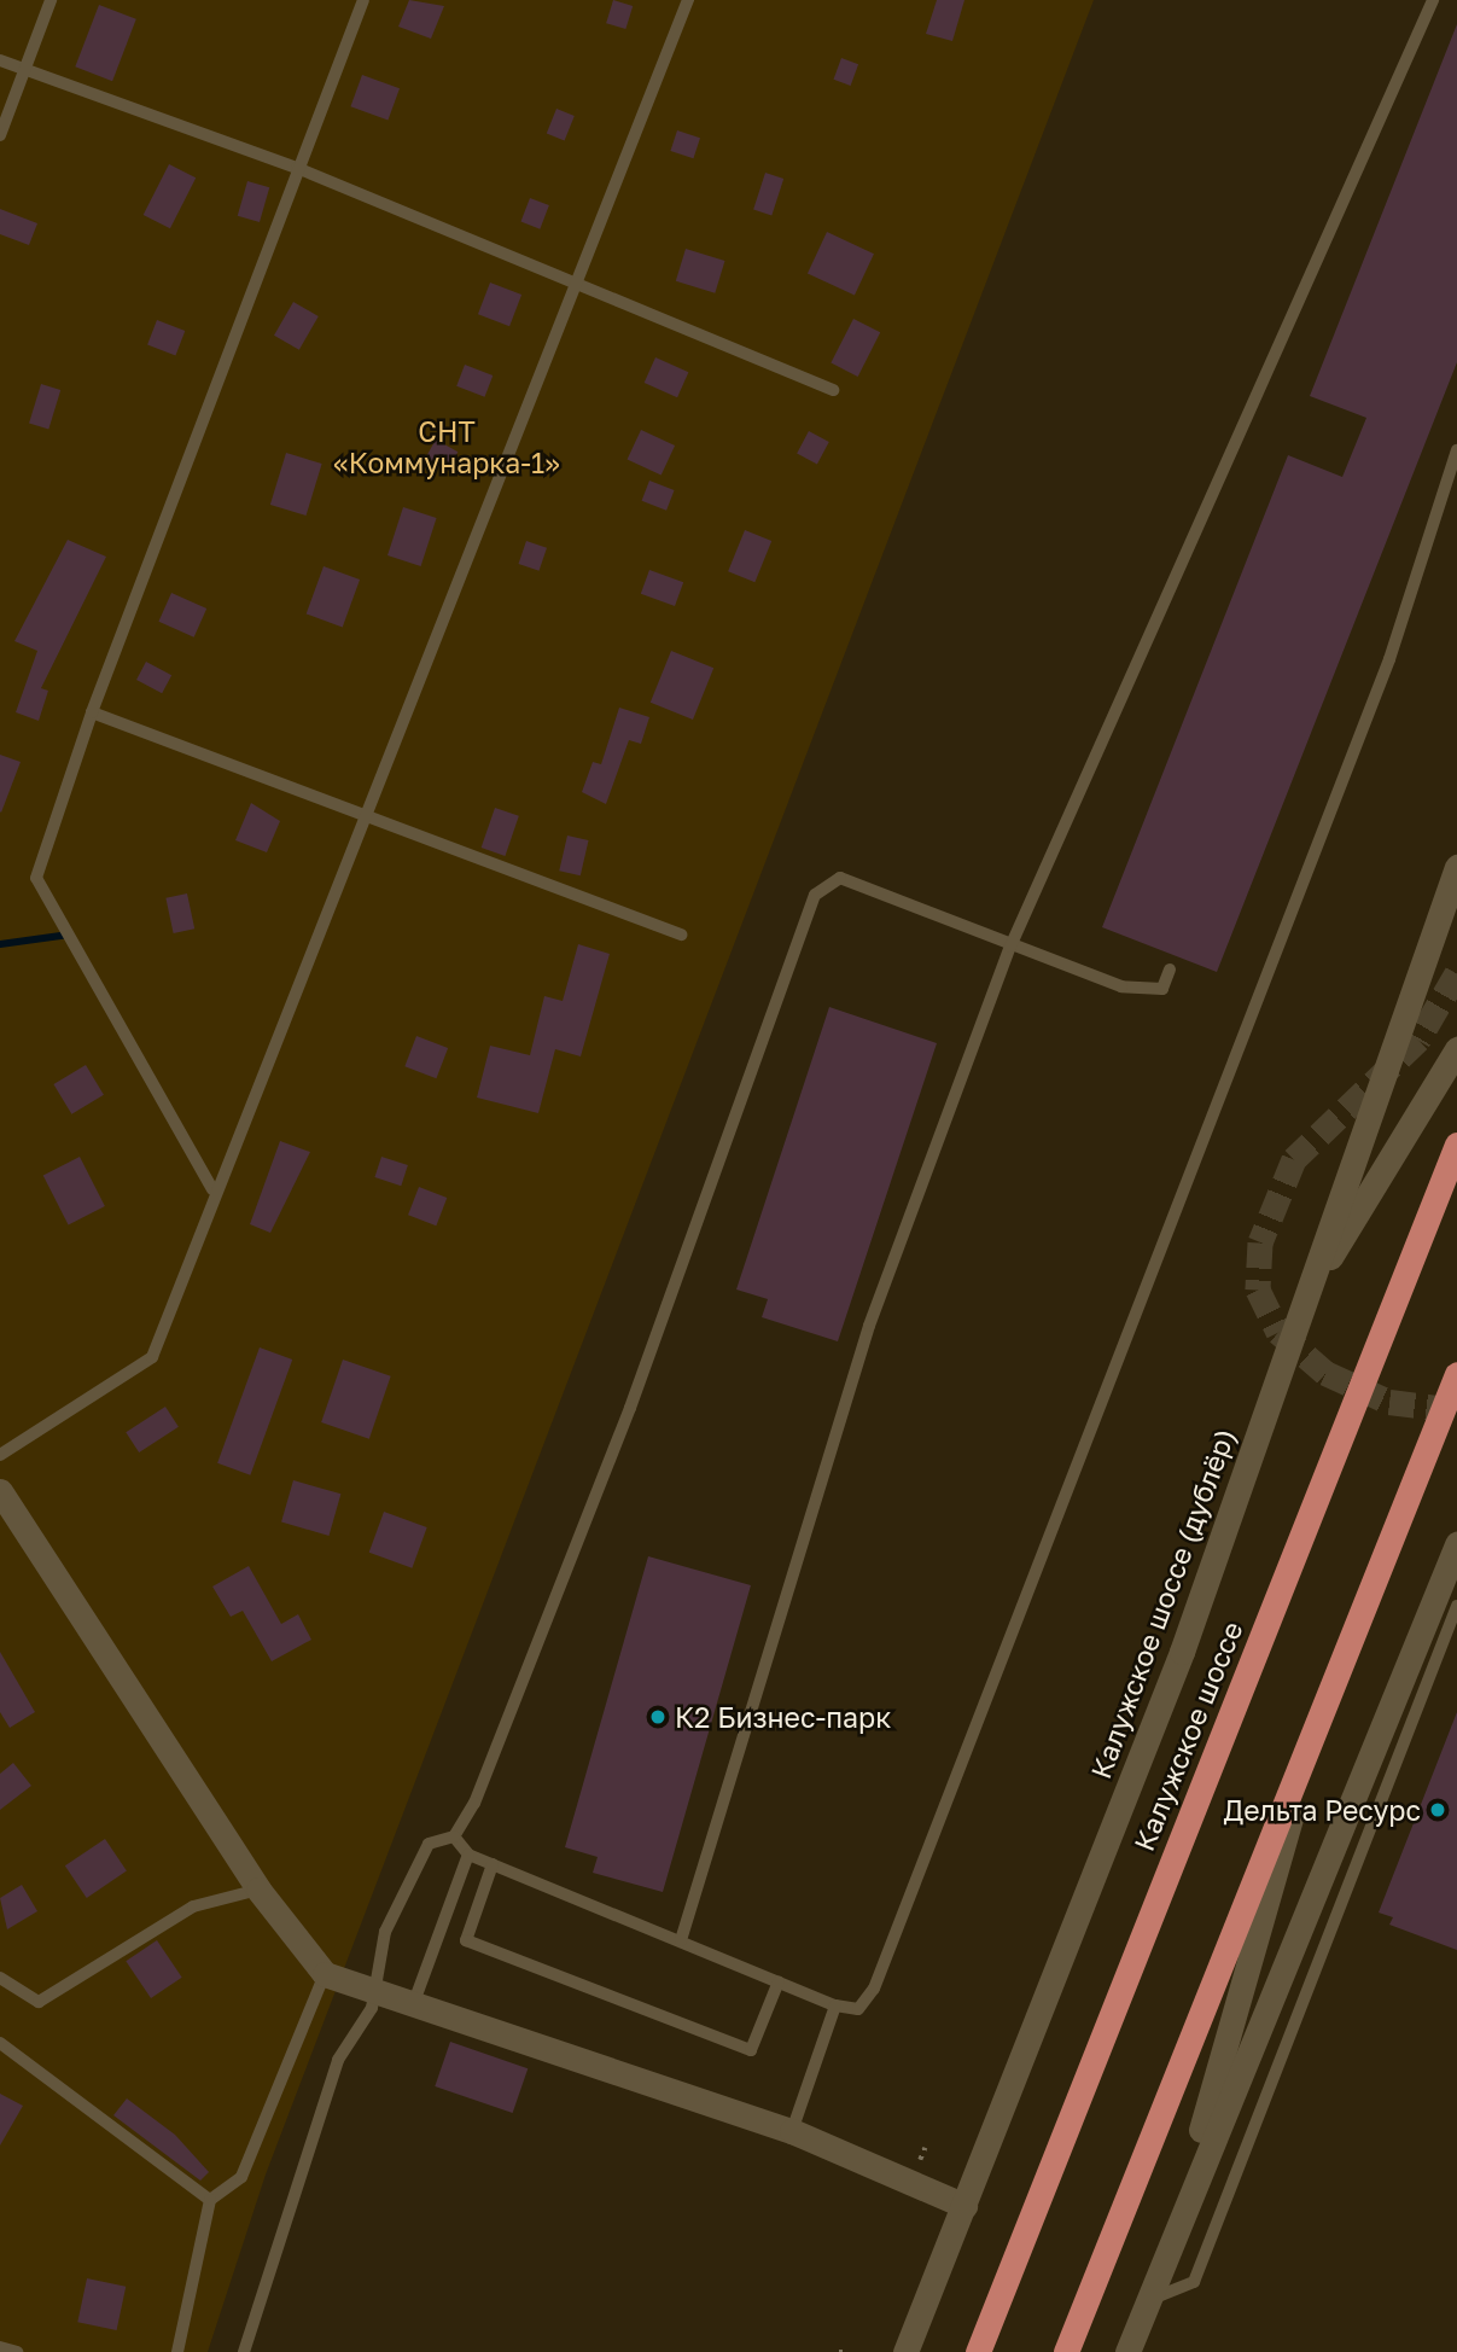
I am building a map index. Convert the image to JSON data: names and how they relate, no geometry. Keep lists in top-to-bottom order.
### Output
{
  "streets": {
    "highway": ["Калужское шоссе"],
    "main road": ["Калужское шоссе (дублёр)"]
  },
  "parks": ["СНТ «Коммунарка-1»"],
  "places": ["К2 Бизнес-парк", "Дельта Ресурс"]
}
